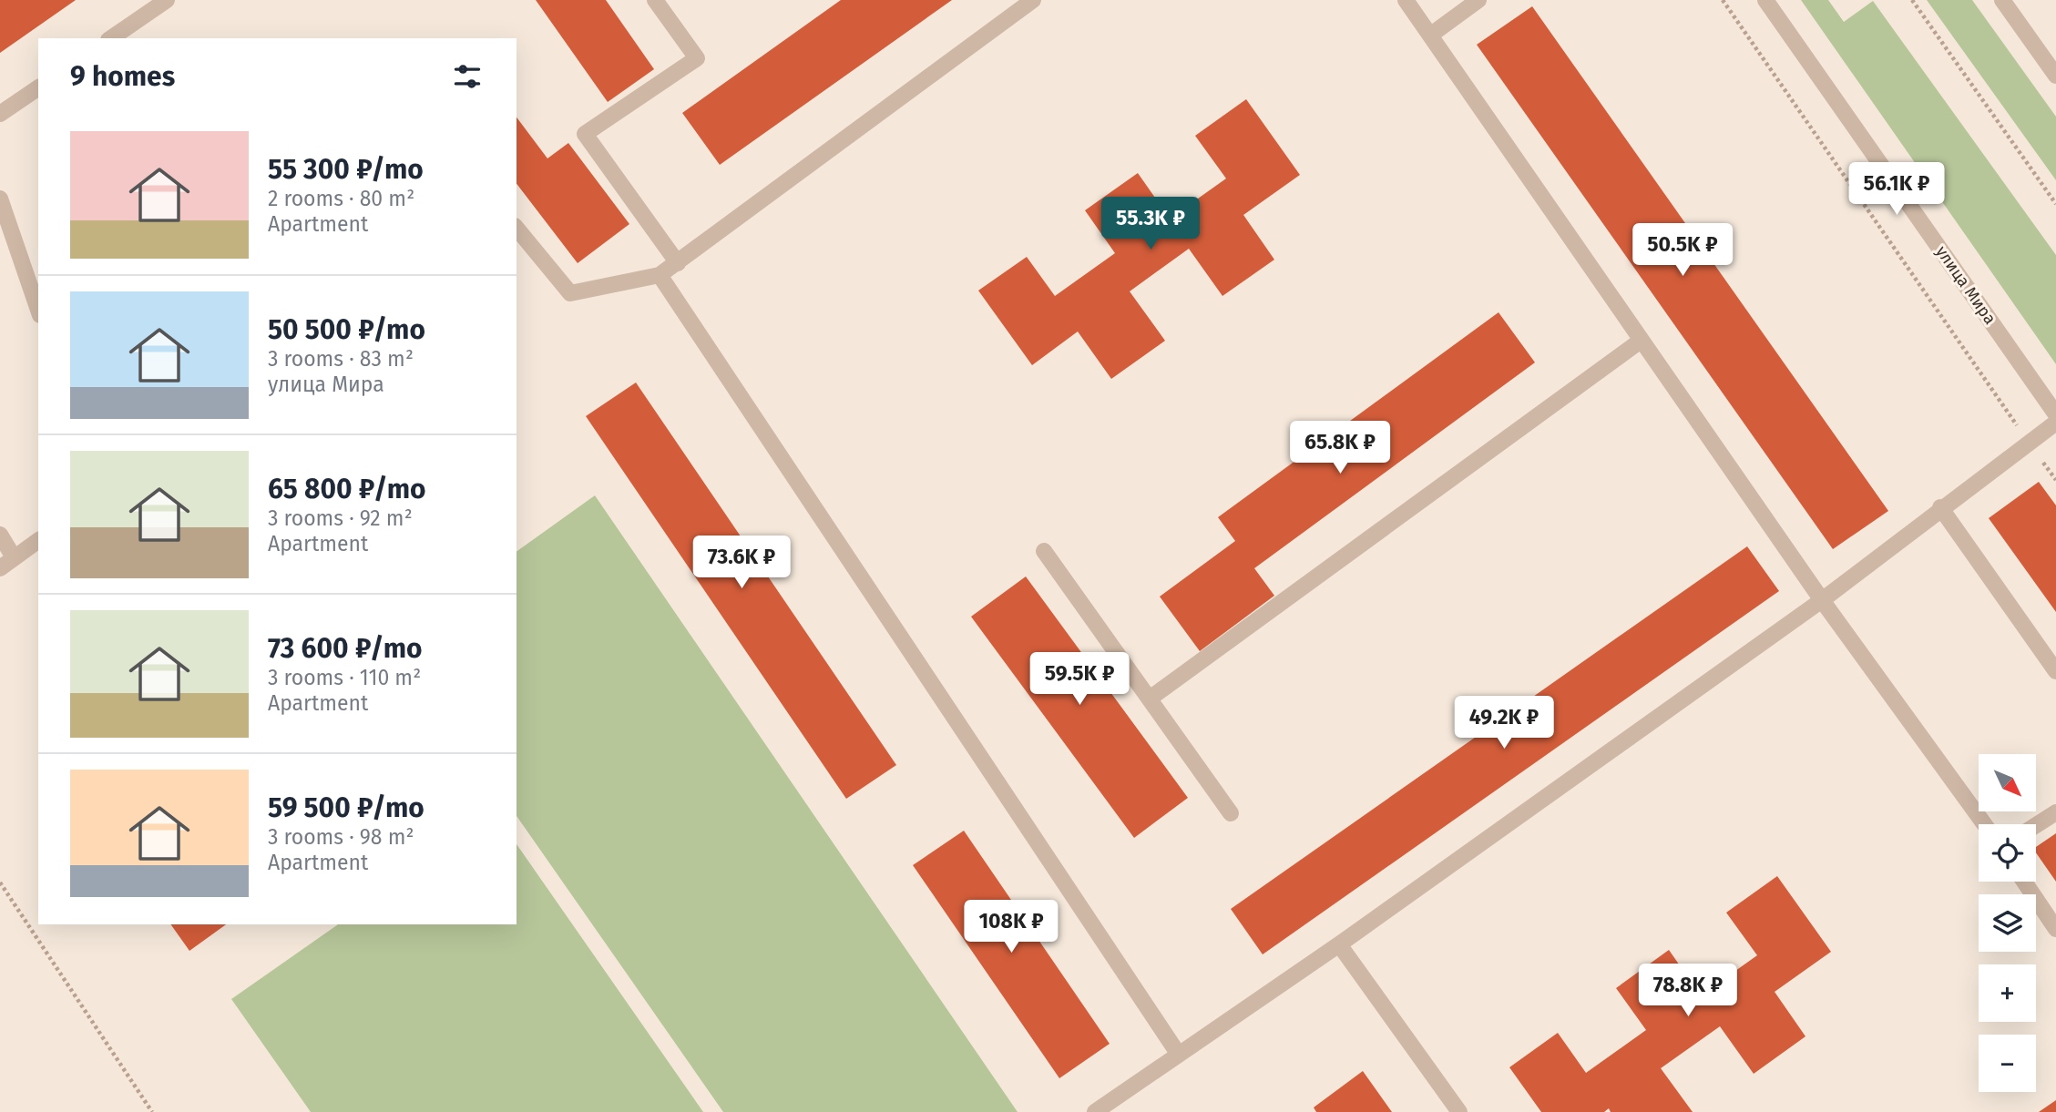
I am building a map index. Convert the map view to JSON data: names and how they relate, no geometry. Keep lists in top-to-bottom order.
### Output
{
  "streets": {
    "street": ["улица Мира"]
  },
  "north": "bottom right",
  "page": {
    "heading": "9 homes",
    "list": [
      {
        "name": "55 300 ₽/mo",
        "note": "2 rooms · 80 m² · Apartment"
      },
      {
        "name": "50 500 ₽/mo",
        "note": "3 rooms · 83 m² · улица Мира"
      },
      {
        "name": "65 800 ₽/mo",
        "note": "3 rooms · 92 m² · Apartment"
      },
      {
        "name": "73 600 ₽/mo",
        "note": "3 rooms · 110 m² · Apartment"
      },
      {
        "name": "59 500 ₽/mo",
        "note": "3 rooms · 98 m² · Apartment"
      }
    ],
    "price": [
      "56.1K ₽",
      "55.3K ₽",
      "50.5K ₽",
      "65.8K ₽",
      "73.6K ₽",
      "59.5K ₽",
      "49.2K ₽",
      "108K ₽",
      "78.8K ₽"
    ],
    "map_buttons": ["+", "−"]
  }
}
